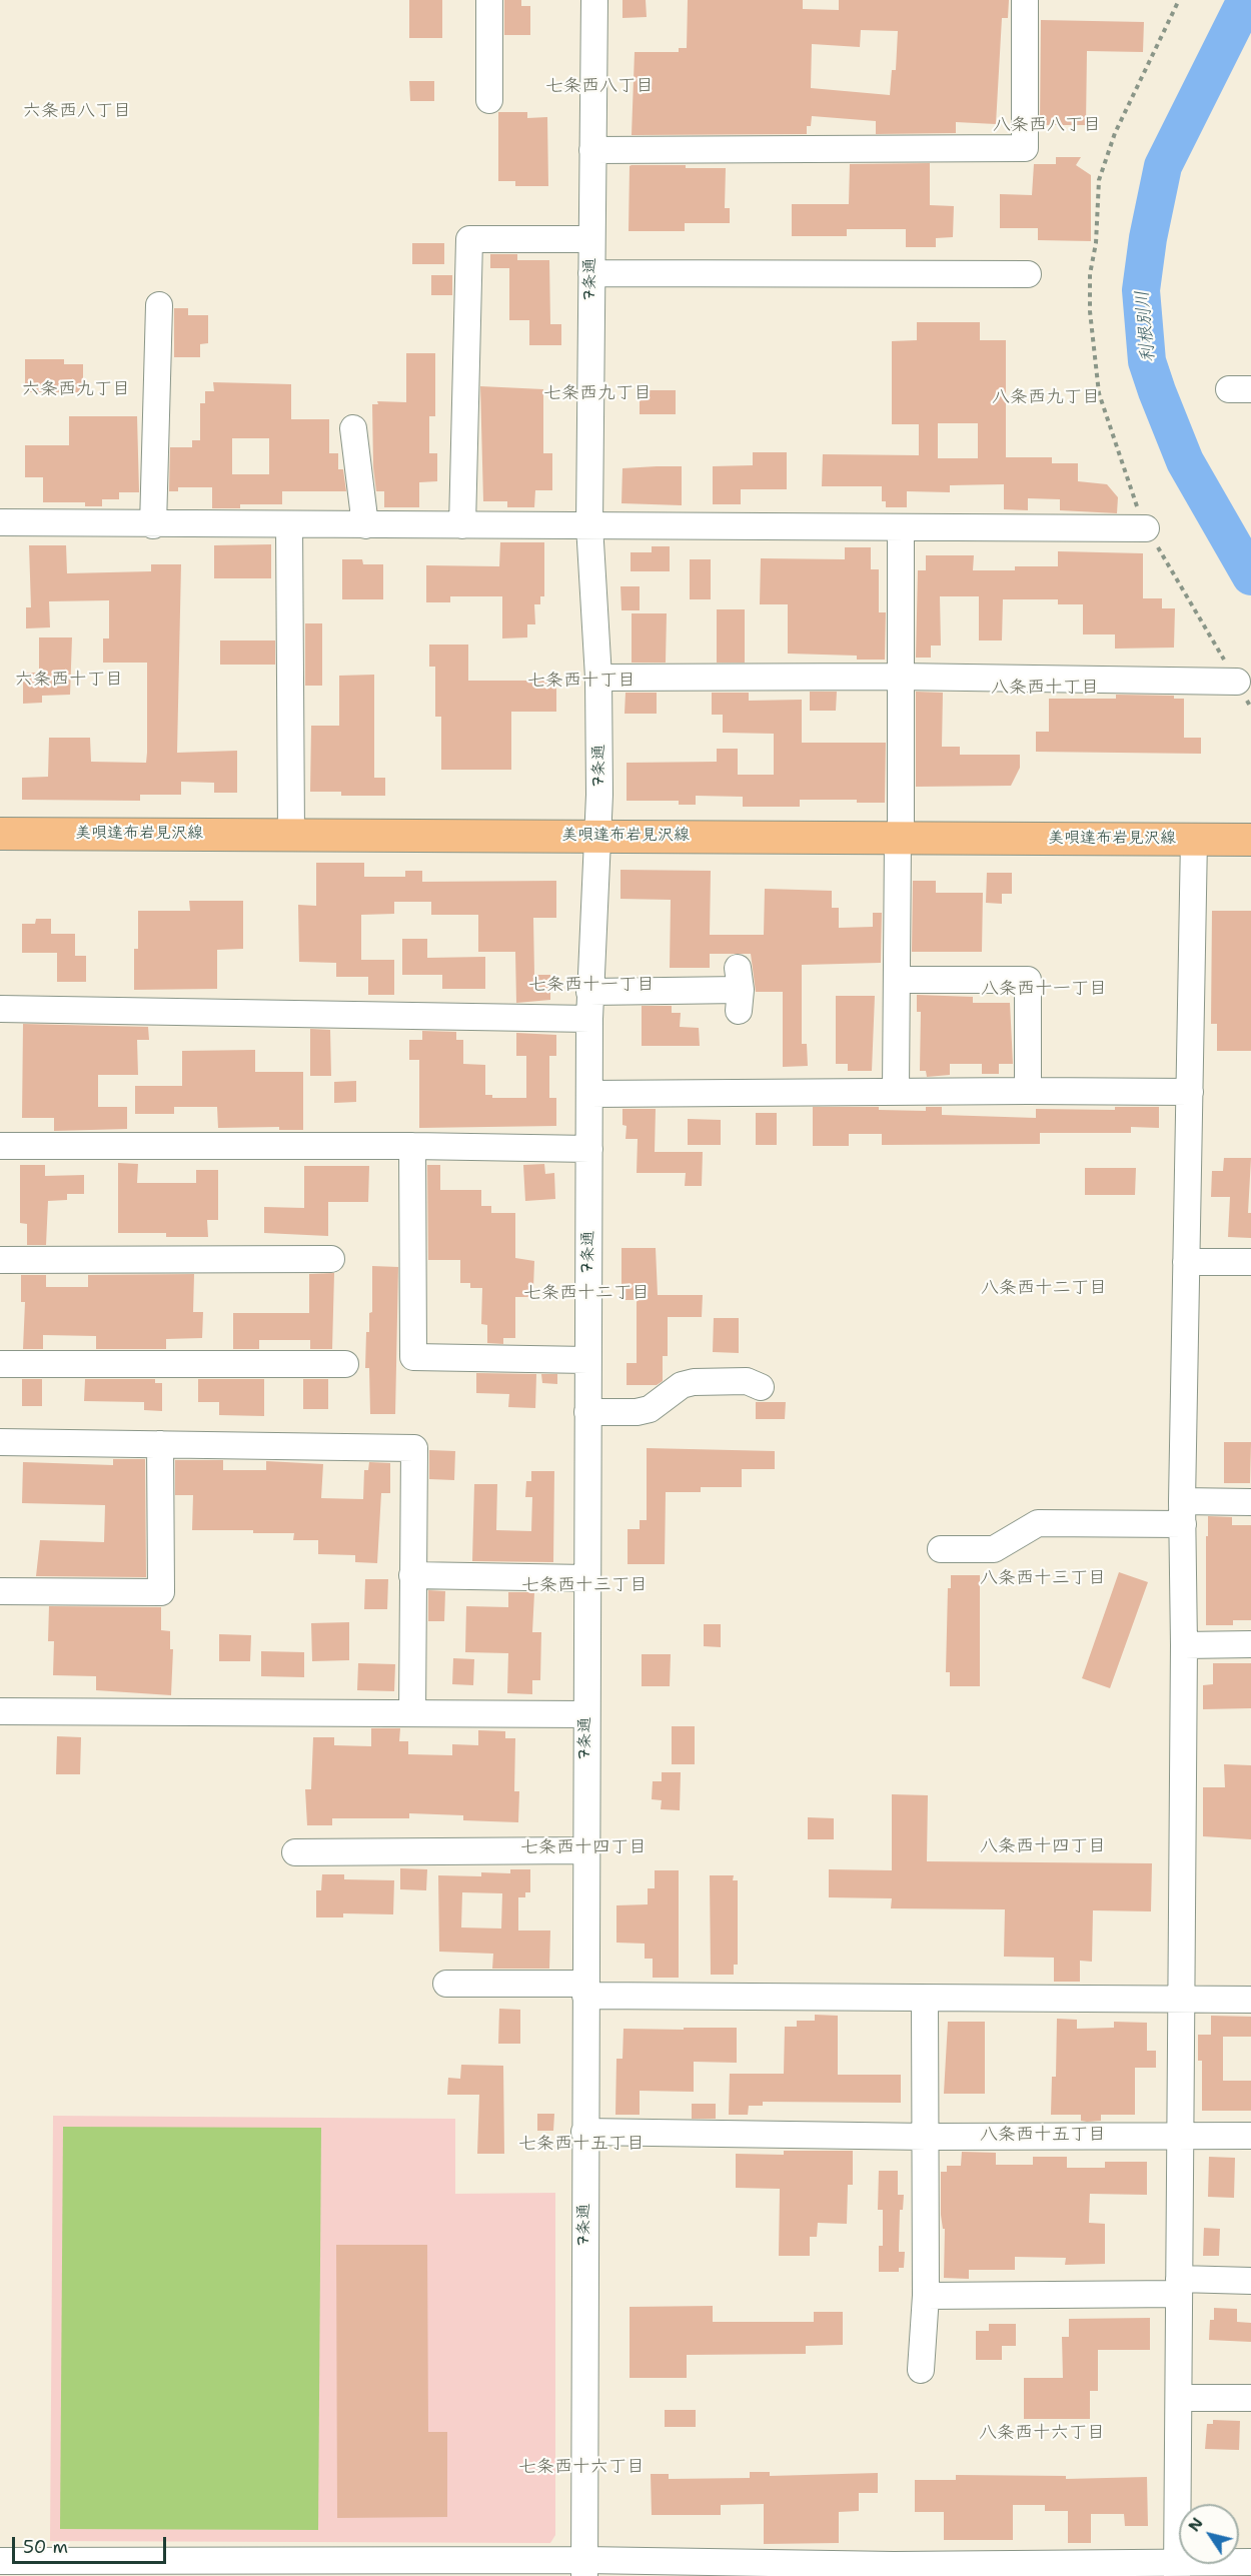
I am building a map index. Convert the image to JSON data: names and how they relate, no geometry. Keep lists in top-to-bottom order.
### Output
{
  "streets": {
    "main road": ["美唄達布岩見沢線"],
    "street": ["7条通"]
  },
  "crossings": [
    ["7条通", "美唄達布岩見沢線"]
  ],
  "districts": [
    "七条西八丁目",
    "六条西八丁目",
    "八条西八丁目",
    "六条西九丁目",
    "七条西九丁目",
    "八条西九丁目",
    "六条西十丁目",
    "七条西十丁目",
    "八条西十丁目",
    "七条西十一丁目",
    "八条西十一丁目",
    "八条西十二丁目",
    "七条西十二丁目",
    "八条西十三丁目",
    "七条西十三丁目",
    "八条西十四丁目",
    "七条西十四丁目",
    "八条西十五丁目",
    "七条西十五丁目",
    "八条西十六丁目",
    "七条西十六丁目"
  ],
  "water": ["利根別川"],
  "scale_bar": "50 m",
  "north": "top left"
}
